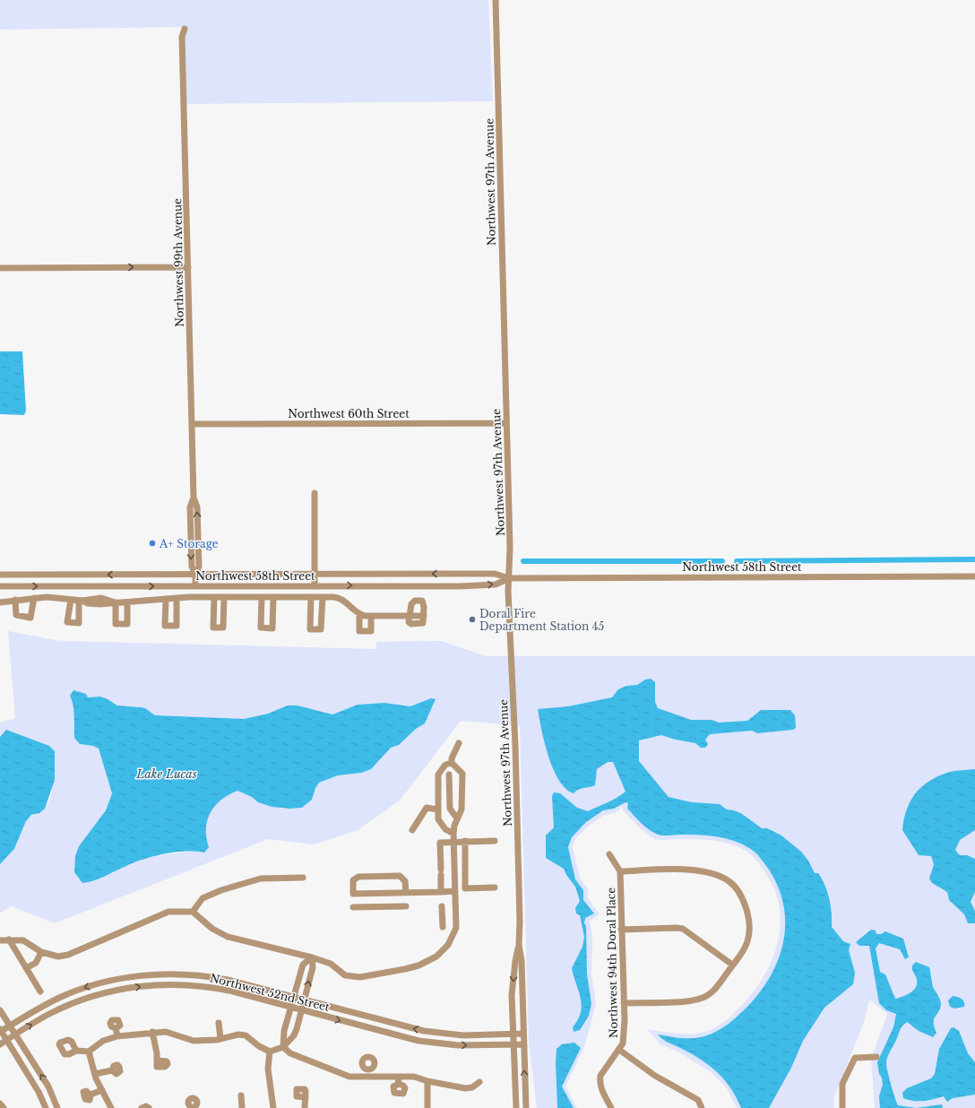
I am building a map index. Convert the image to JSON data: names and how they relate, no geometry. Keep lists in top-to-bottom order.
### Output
{
  "streets": {
    "street": [
      "Northwest 97th Avenue",
      "Northwest 99th Avenue",
      "Northwest 60th Street",
      "Northwest 58th Street",
      "Northwest 94th Doral Place",
      "Northwest 52nd Street"
    ]
  },
  "crossings": [
    ["Northwest 97th Avenue", "Northwest 60th Street"],
    ["Northwest 97th Avenue", "Northwest 58th Street"],
    ["Northwest 97th Avenue", "Northwest 52nd Street"],
    ["Northwest 99th Avenue", "Northwest 60th Street"],
    ["Northwest 99th Avenue", "Northwest 58th Street"]
  ],
  "water": ["Lake Lucas"],
  "places": ["A+ Storage", "Doral Fire Department Station 45"]
}
